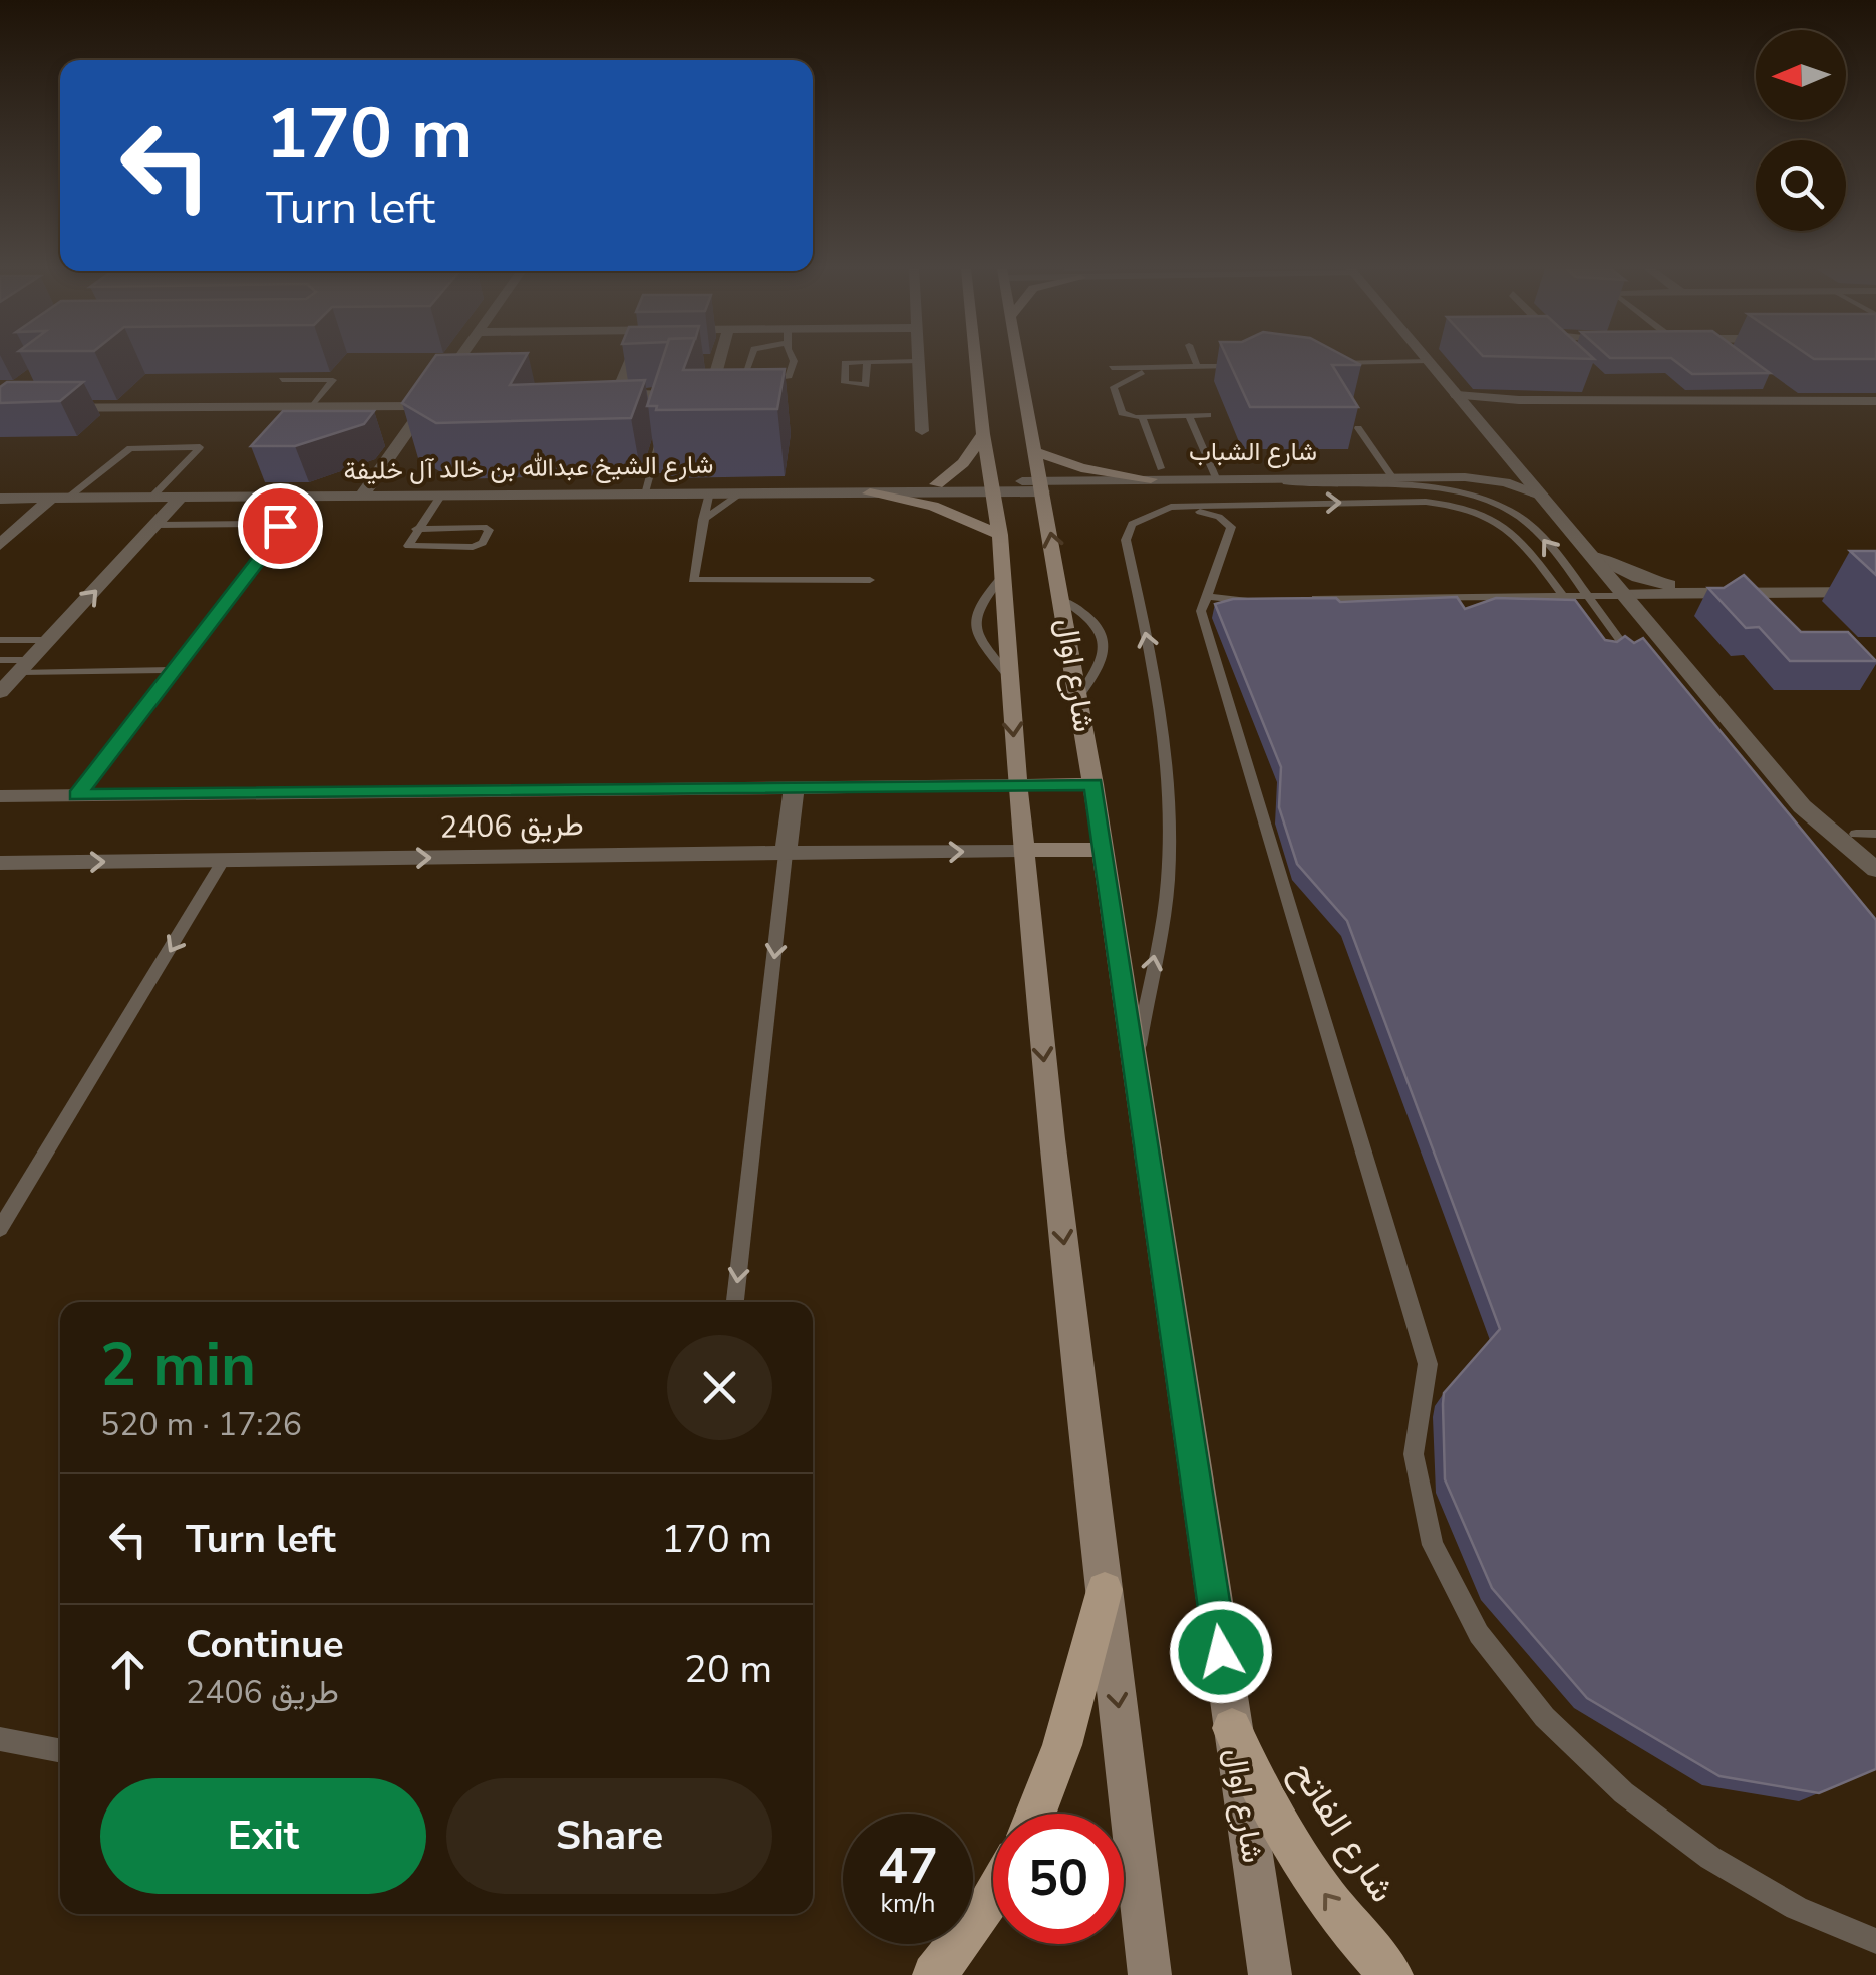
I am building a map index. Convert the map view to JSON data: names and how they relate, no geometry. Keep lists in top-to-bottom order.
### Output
{
  "streets": {
    "main road": ["شارع اوال", "شارع الفاتح"],
    "street": ["شارع الشباب", "شارع الشيخ عبدالله بن خالد آل خليفة", "طريق 2406"]
  },
  "crossings": [
    ["شارع الشباب", "شارع الشيخ عبدالله بن خالد آل خليفة"],
    ["شارع الشباب", "شارع اوال"],
    ["شارع الشيخ عبدالله بن خالد آل خليفة", "شارع اوال"],
    ["شارع اوال", "طريق 2406"],
    ["شارع اوال", "شارع الفاتح"]
  ],
  "one_way": ["شارع الفاتح"],
  "north": "left",
  "page": {
    "turn": ["170 m", "Turn left"],
    "heading": ["2 min", "520 m · 17:26"],
    "list": [
      {
        "name": "Turn left",
        "value": "170 m"
      },
      {
        "name": "Continue",
        "note": "طريق 2406",
        "value": "20 m"
      }
    ],
    "buttons": ["Exit", "Share"],
    "speed": "47 km/h",
    "limit": "50"
  }
}
